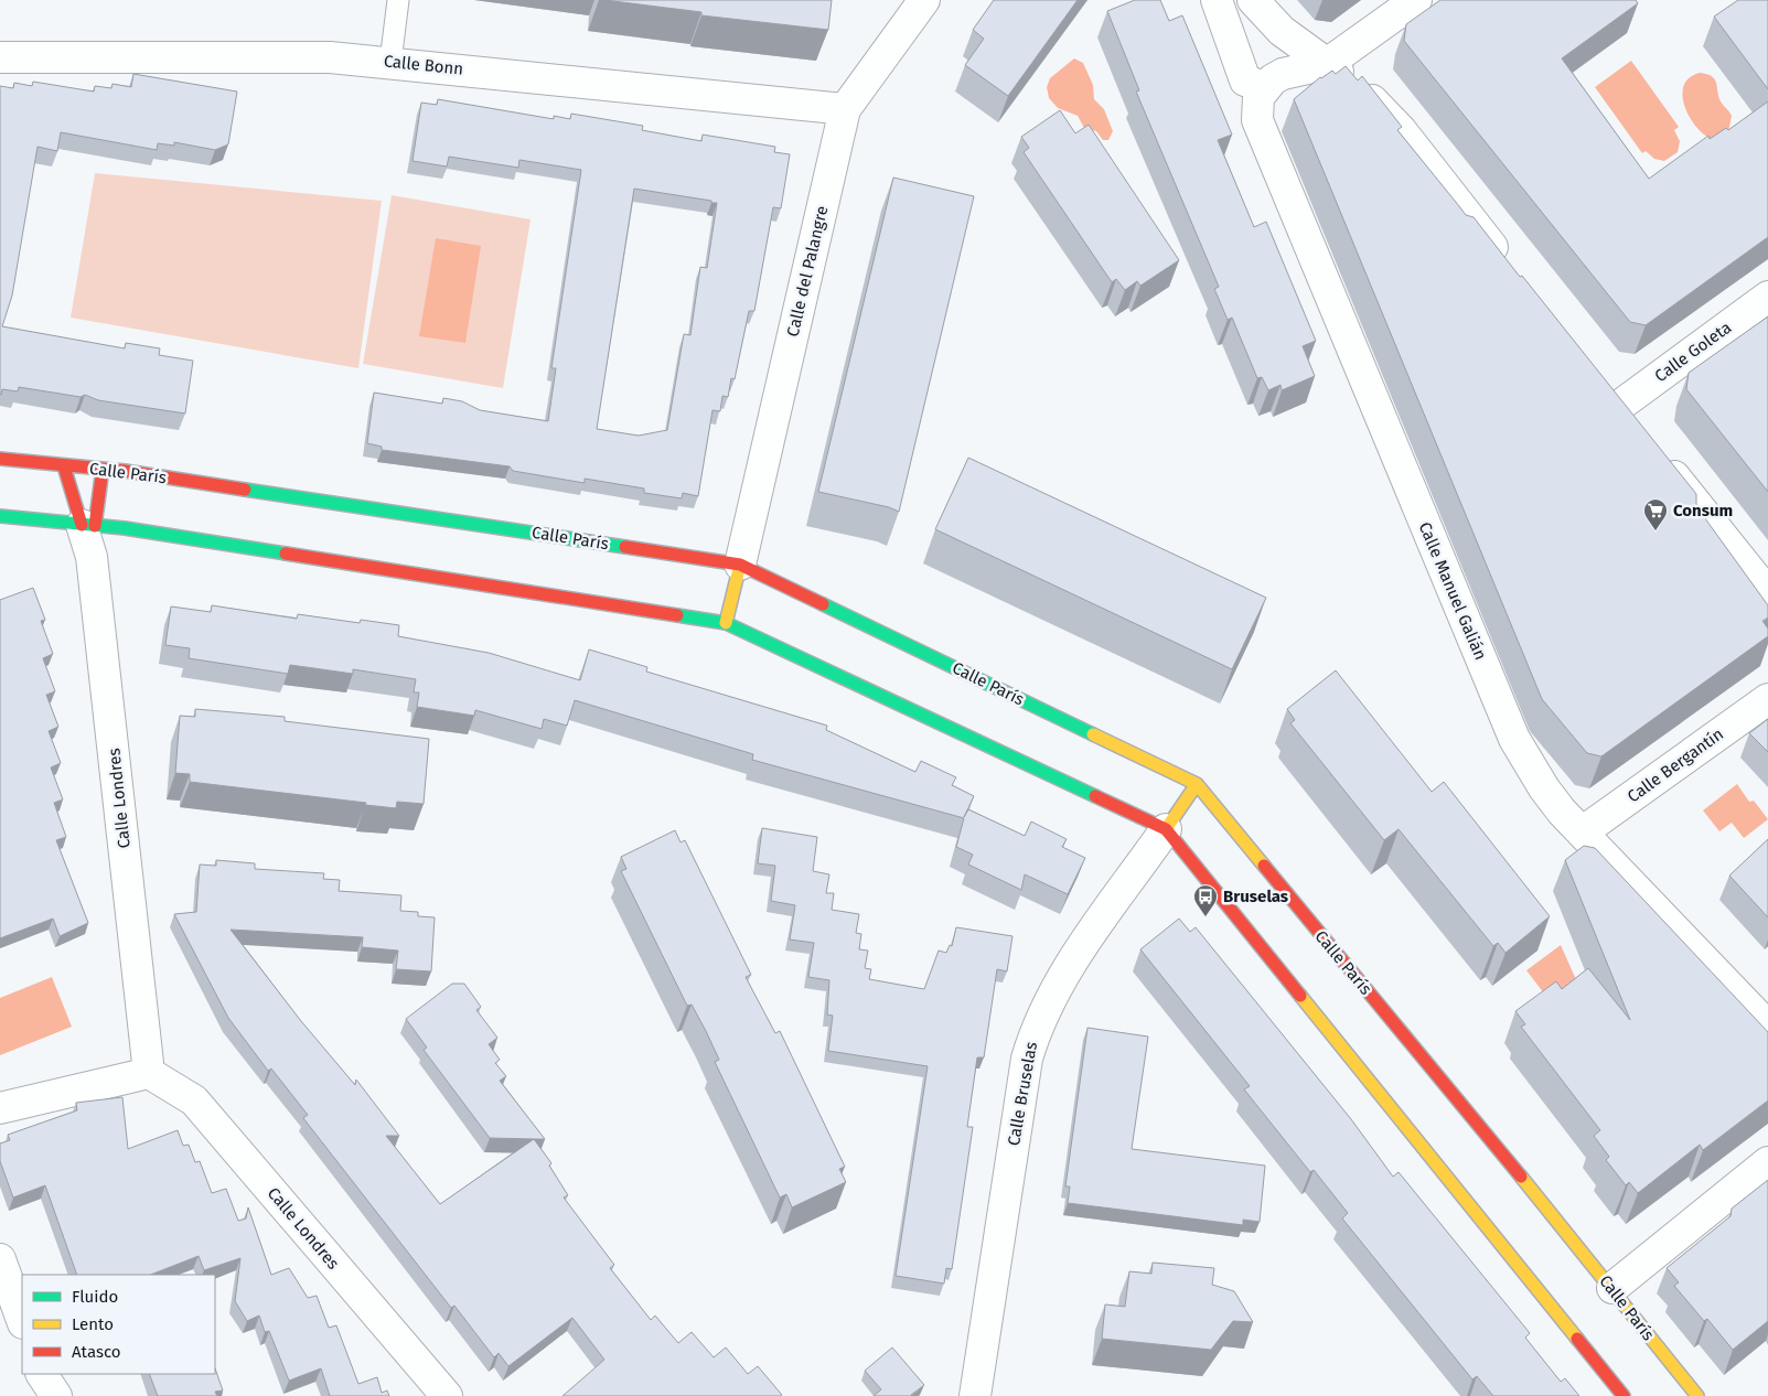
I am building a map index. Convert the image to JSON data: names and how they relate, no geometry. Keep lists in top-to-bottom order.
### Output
{
  "streets": {
    "main road": ["Calle París"],
    "street": [
      "Calle Bonn",
      "Calle del Palangre",
      "Calle Goleta",
      "Calle Manuel Galián",
      "Calle Bergantín",
      "Calle Londres",
      "Calle Bruselas"
    ]
  },
  "crossings": [
    ["Calle Bonn", "Calle del Palangre"],
    ["Calle del Palangre", "Calle París"],
    ["Calle Manuel Galián", "Calle Bergantín"]
  ],
  "places": {
    "supermarket": ["Consum"],
    "bus stop": ["Bruselas"]
  },
  "legend": ["Fluido", "Lento", "Atasco"]
}
